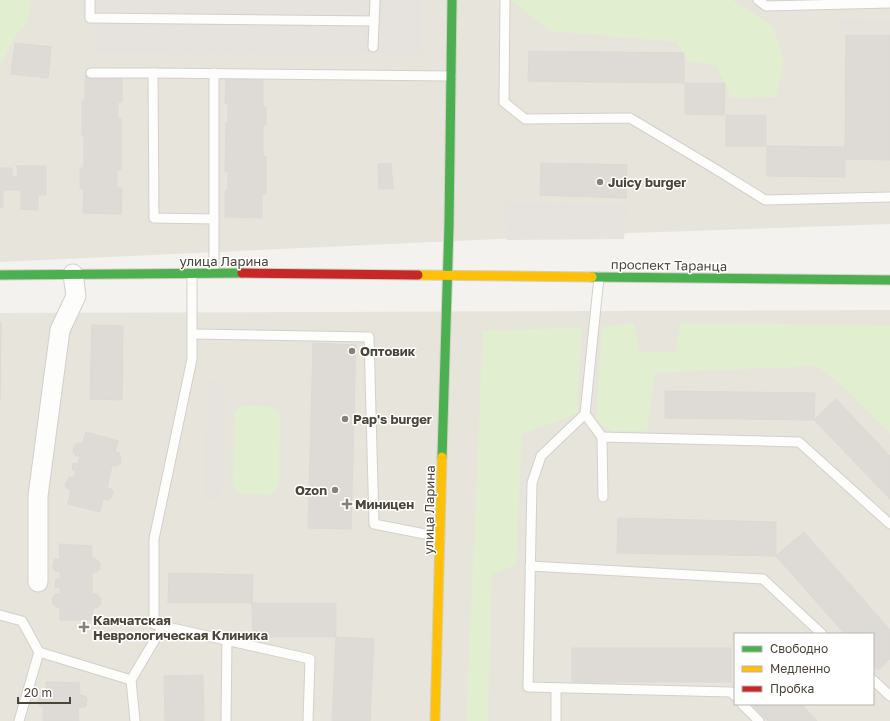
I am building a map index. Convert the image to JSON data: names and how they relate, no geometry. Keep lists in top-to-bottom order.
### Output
{
  "streets": {
    "main road": ["улица Ларина", "проспект Таранца"]
  },
  "crossings": [
    ["улица Ларина", "проспект Таранца"]
  ],
  "places": {
    "other": [
      "Juicy burger",
      "Оптовик",
      "Pap's burger",
      "Ozon"
    ],
    "health": ["Миницен", "Камчатская Неврологическая Клиника"]
  },
  "legend": ["Свободно", "Медленно", "Пробка"],
  "scale_bar": "20 m"
}
